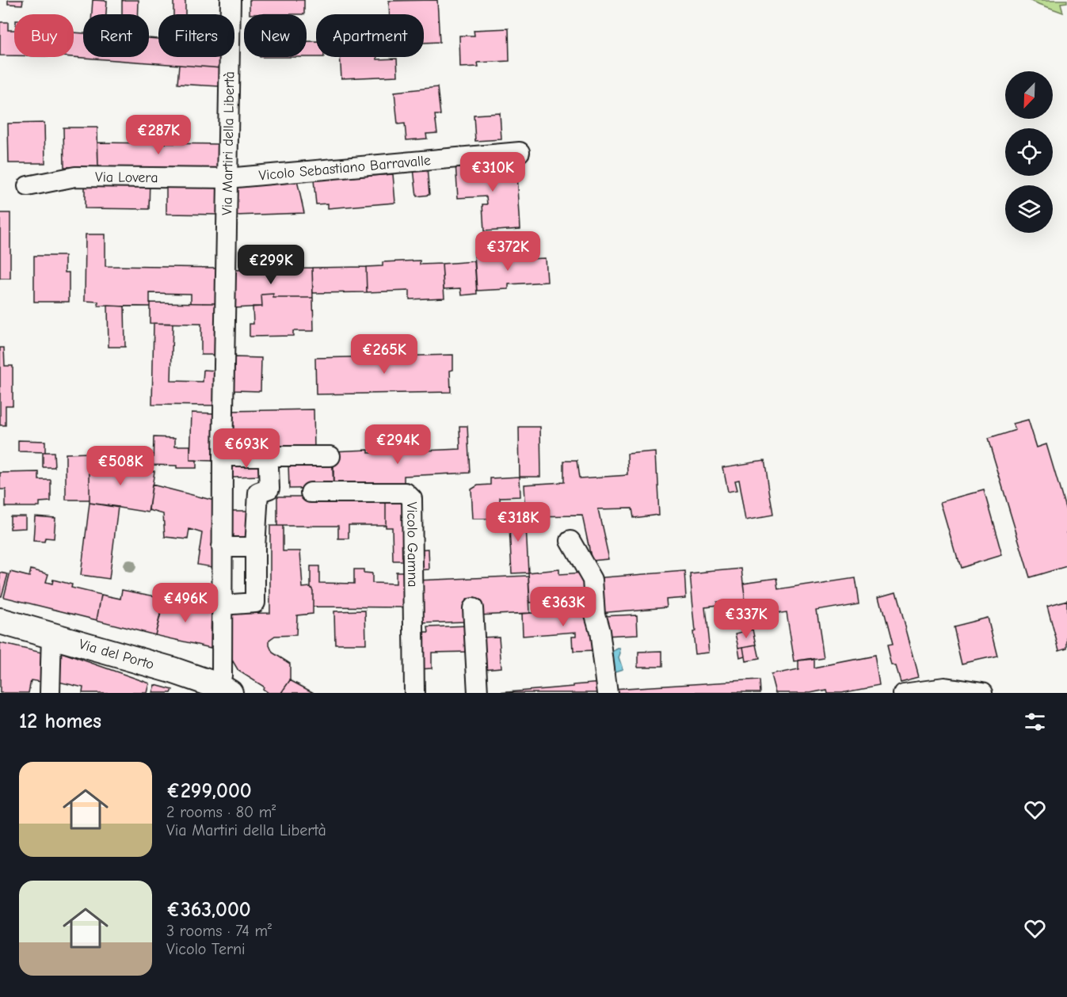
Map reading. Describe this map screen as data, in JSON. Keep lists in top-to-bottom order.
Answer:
{
  "streets": {
    "main road": ["Via del Porto"],
    "street": [
      "Via Martiri della Libertà",
      "Vicolo Sebastiano Barravalle",
      "Via Lovera",
      "Vicolo Gamna"
    ]
  },
  "crossings": [
    ["Via Martiri della Libertà", "Vicolo Sebastiano Barravalle"],
    ["Via Martiri della Libertà", "Via Lovera"],
    ["Via Martiri della Libertà", "Via del Porto"],
    ["Vicolo Sebastiano Barravalle", "Via Lovera"]
  ],
  "north": "bottom left",
  "page": {
    "chip": [
      "Buy",
      "Rent",
      "Filters",
      "New",
      "Apartment"
    ],
    "price": [
      "€287K",
      "€310K",
      "€372K",
      "€299K",
      "€265K",
      "€294K",
      "€693K",
      "€508K",
      "€318K",
      "€496K",
      "€363K",
      "€337K"
    ],
    "heading": "12 homes",
    "list": [
      {
        "name": "€299,000",
        "note": "2 rooms · 80 m² · Via Martiri della Libertà"
      },
      {
        "name": "€363,000",
        "note": "3 rooms · 74 m² · Vicolo Terni"
      }
    ]
  }
}
